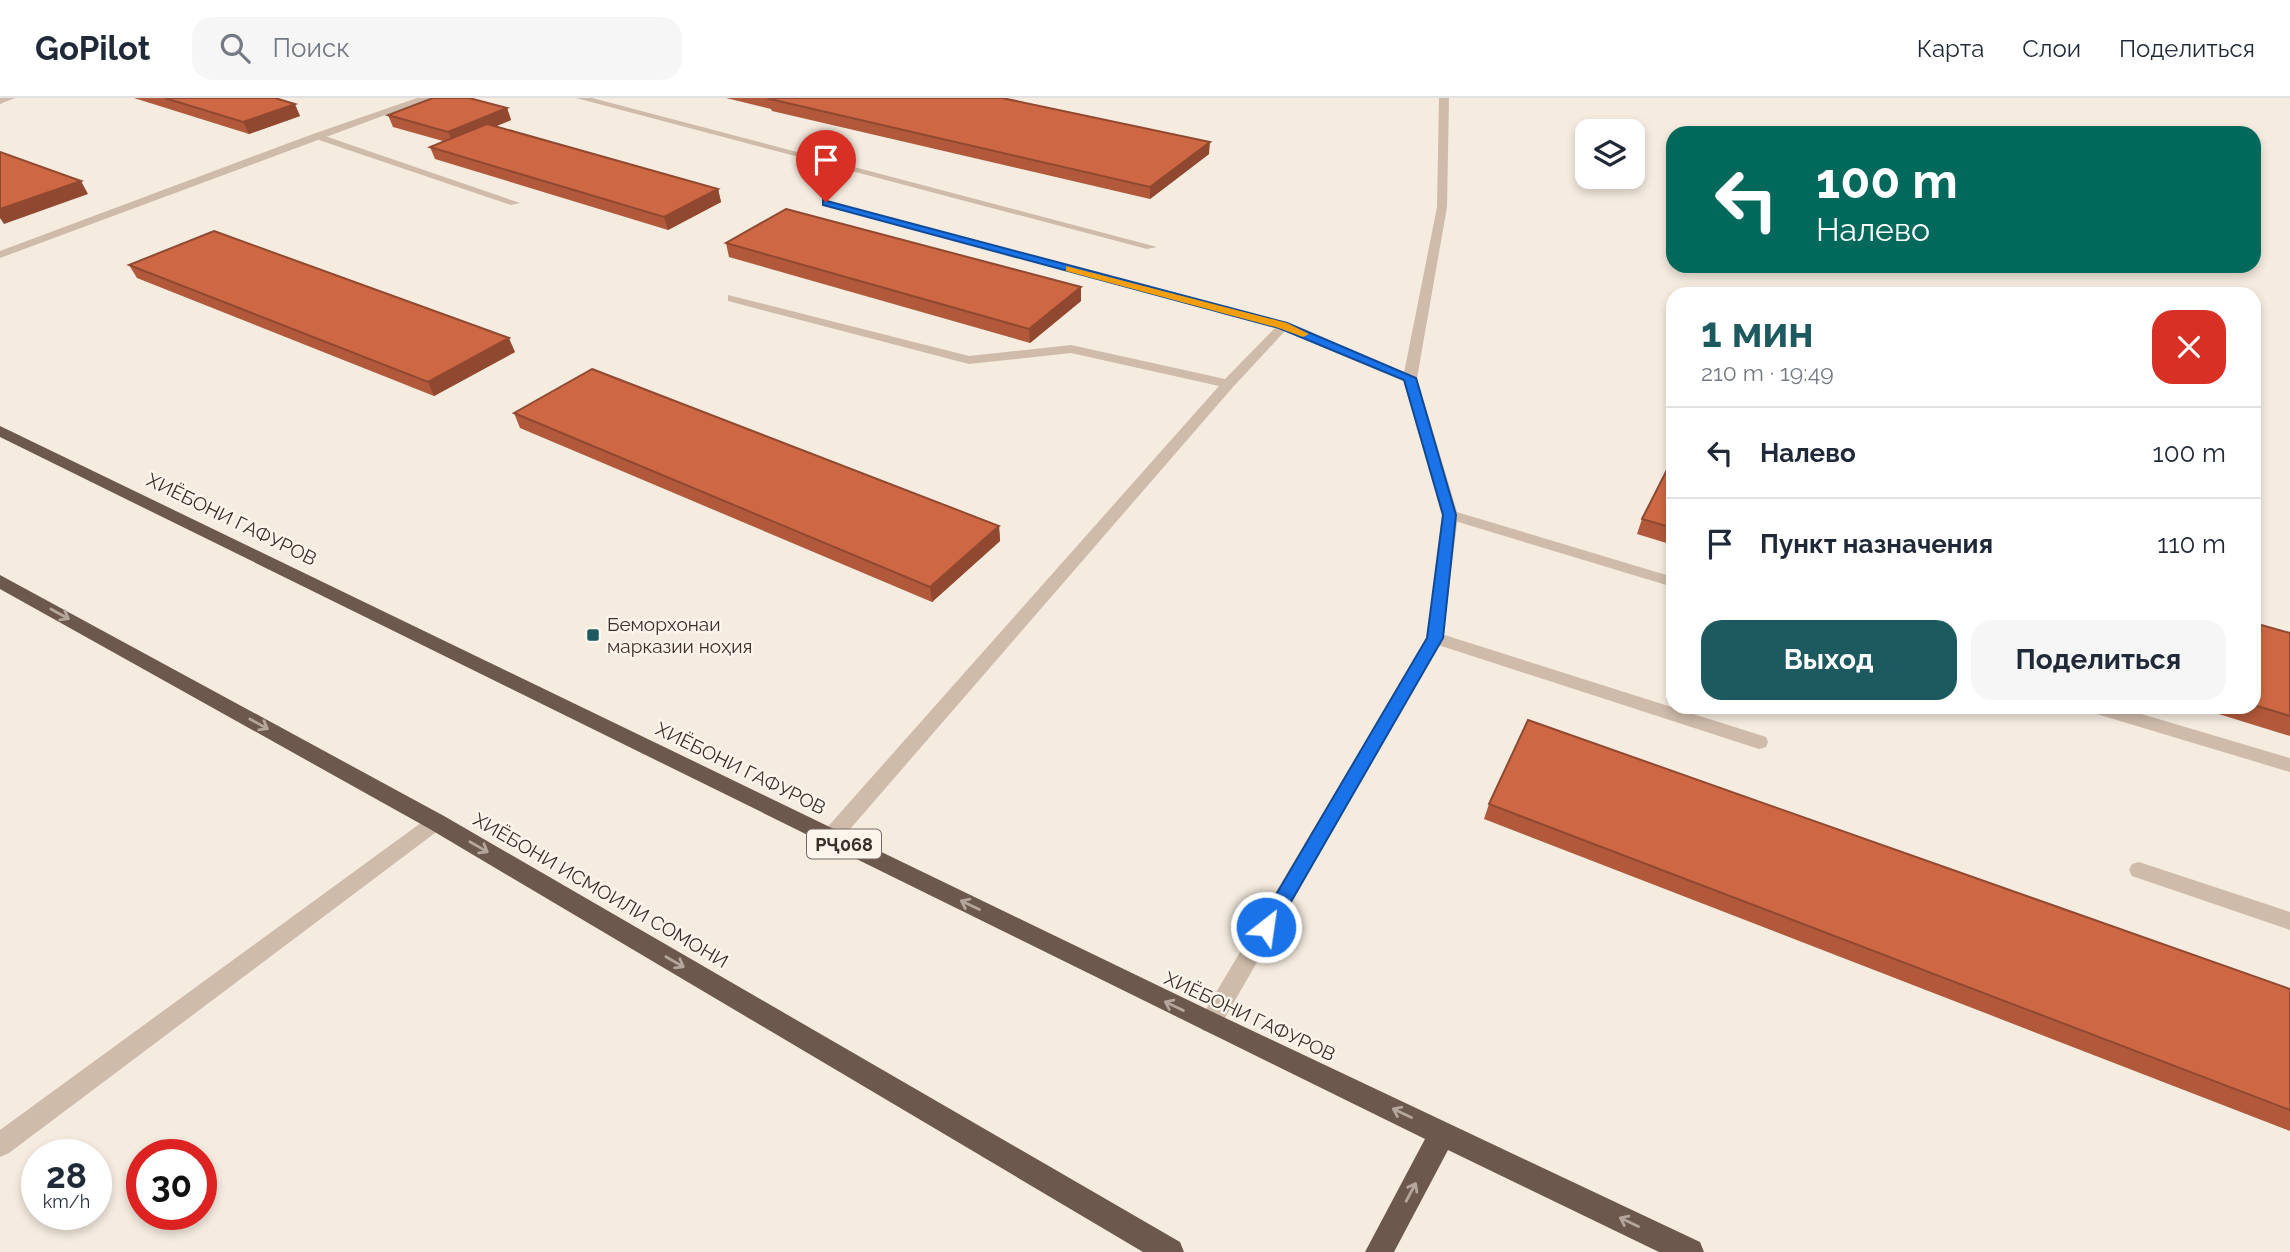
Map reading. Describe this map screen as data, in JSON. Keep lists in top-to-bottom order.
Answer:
{
  "streets": {
    "highway": ["ХИЁБОНИ ГАФУРОВ", "РҶ068", "ХИЁБОНИ ИСМОИЛИ СОМОНИ"]
  },
  "one_way": ["ХИЁБОНИ ГАФУРОВ", "ХИЁБОНИ ИСМОИЛИ СОМОНИ"],
  "places": {
    "transit": ["Беморхонаи марказии ноҳия"]
  },
  "page": {
    "header": "GoPilot",
    "search": "Поиск",
    "nav": ["Карта", "Слои", "Поделиться"],
    "turn": ["100 m", "Налево"],
    "heading": ["1 мин", "210 m · 19:49"],
    "list": [
      {
        "name": "Налево",
        "value": "100 m"
      },
      {
        "name": "Пункт назначения",
        "value": "110 m"
      }
    ],
    "buttons": ["Выход", "Поделиться"],
    "speed": "28 km/h",
    "limit": "30"
  }
}
